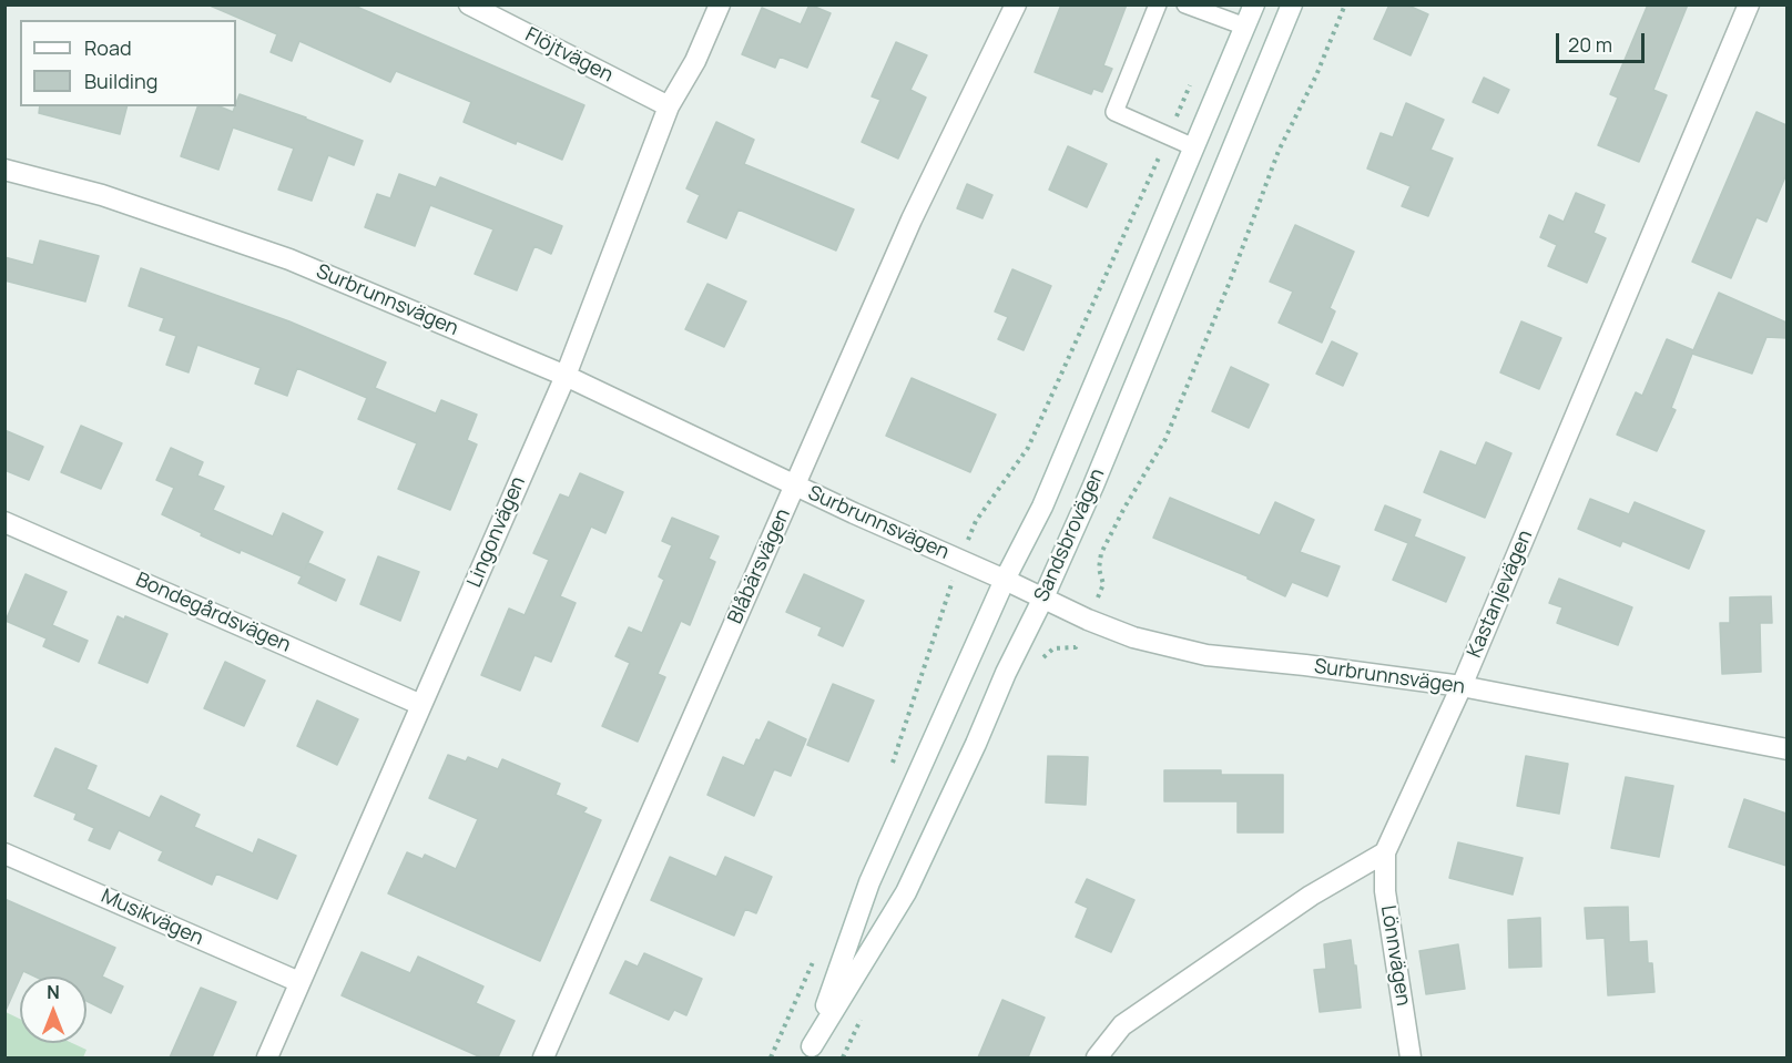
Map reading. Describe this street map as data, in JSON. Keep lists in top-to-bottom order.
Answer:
{
  "streets": {
    "street": [
      "Flöjtvägen",
      "Surbrunnsvägen",
      "Lingonvägen",
      "Sandsbrovägen",
      "Blåbärsvägen",
      "Kastanjevägen",
      "Bondegårdsvägen",
      "Musikvägen",
      "Lönnvägen"
    ]
  },
  "crossings": [
    ["Flöjtvägen", "Lingonvägen"],
    ["Surbrunnsvägen", "Lingonvägen"],
    ["Surbrunnsvägen", "Sandsbrovägen"],
    ["Surbrunnsvägen", "Blåbärsvägen"],
    ["Surbrunnsvägen", "Kastanjevägen"],
    ["Lingonvägen", "Bondegårdsvägen"],
    ["Lingonvägen", "Musikvägen"],
    ["Kastanjevägen", "Lönnvägen"]
  ],
  "legend": ["Road", "Building"],
  "scale_bar": "20 m",
  "north": "top"
}
